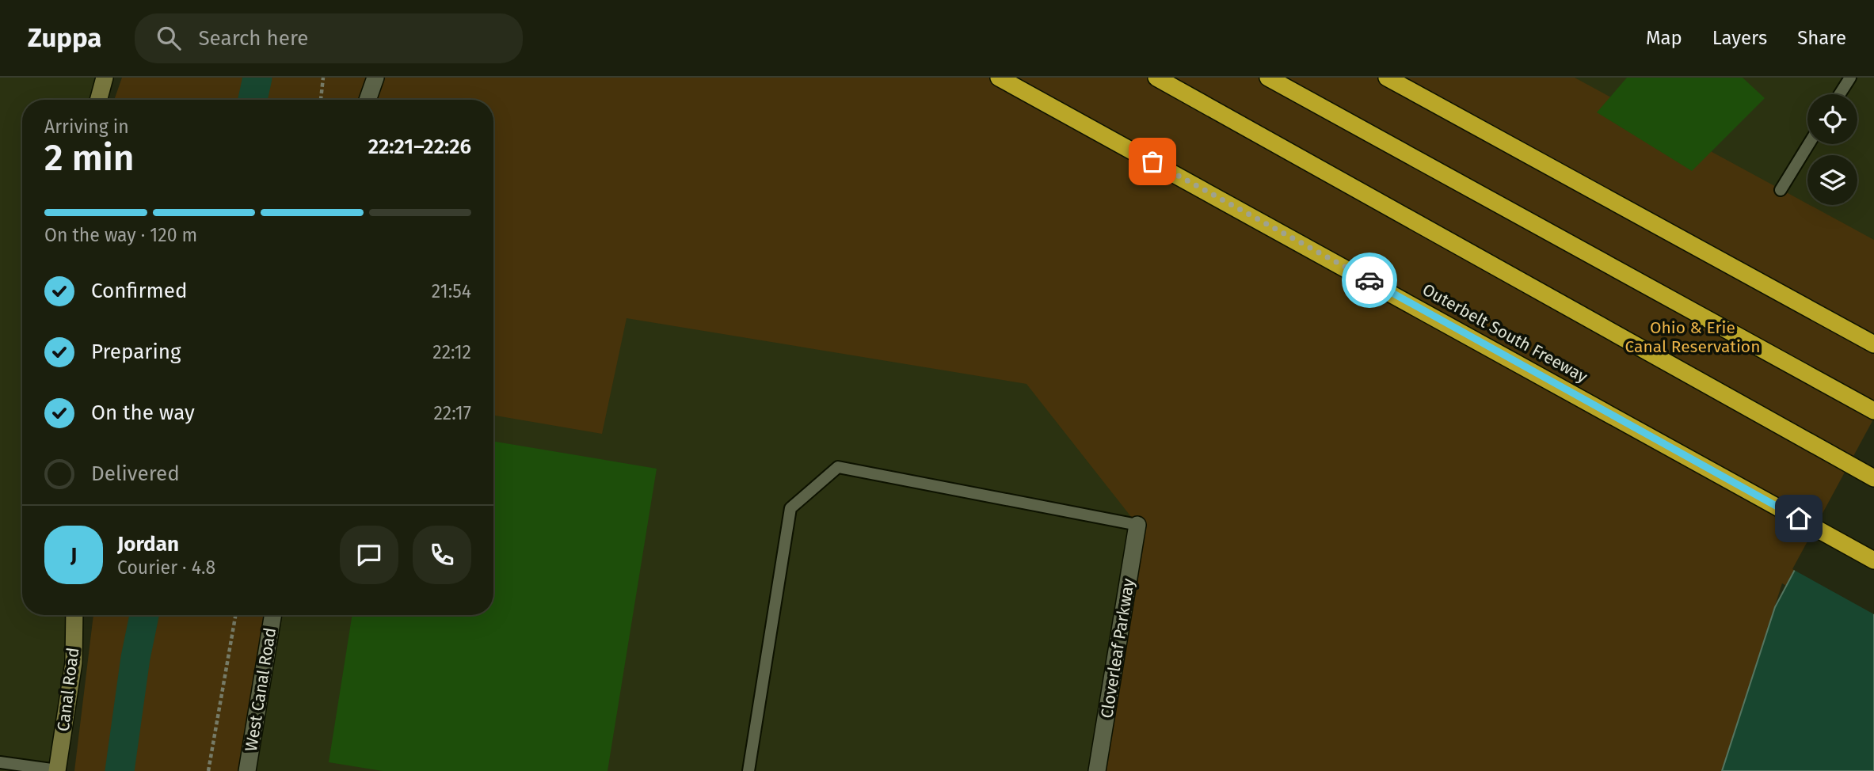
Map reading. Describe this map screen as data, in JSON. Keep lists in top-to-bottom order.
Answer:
{
  "streets": {
    "highway": ["Outerbelt South Freeway"],
    "street": ["Cloverleaf Parkway", "Canal Road", "West Canal Road"]
  },
  "parks": ["Ohio & Erie Canal Reservation"],
  "page": {
    "header": "Zuppa",
    "search": "Search here",
    "nav": ["Map", "Layers", "Share"],
    "heading": ["2 min", "Arriving in", "22:21–22:26"],
    "panel": ["Jordan", "Courier · 4.8"],
    "bar": "On the way · 120 m",
    "list": [
      ["Confirmed", "21:54"],
      ["Preparing", "22:12"],
      ["On the way", "22:17"],
      "Delivered"
    ],
    "round": "J"
  }
}
